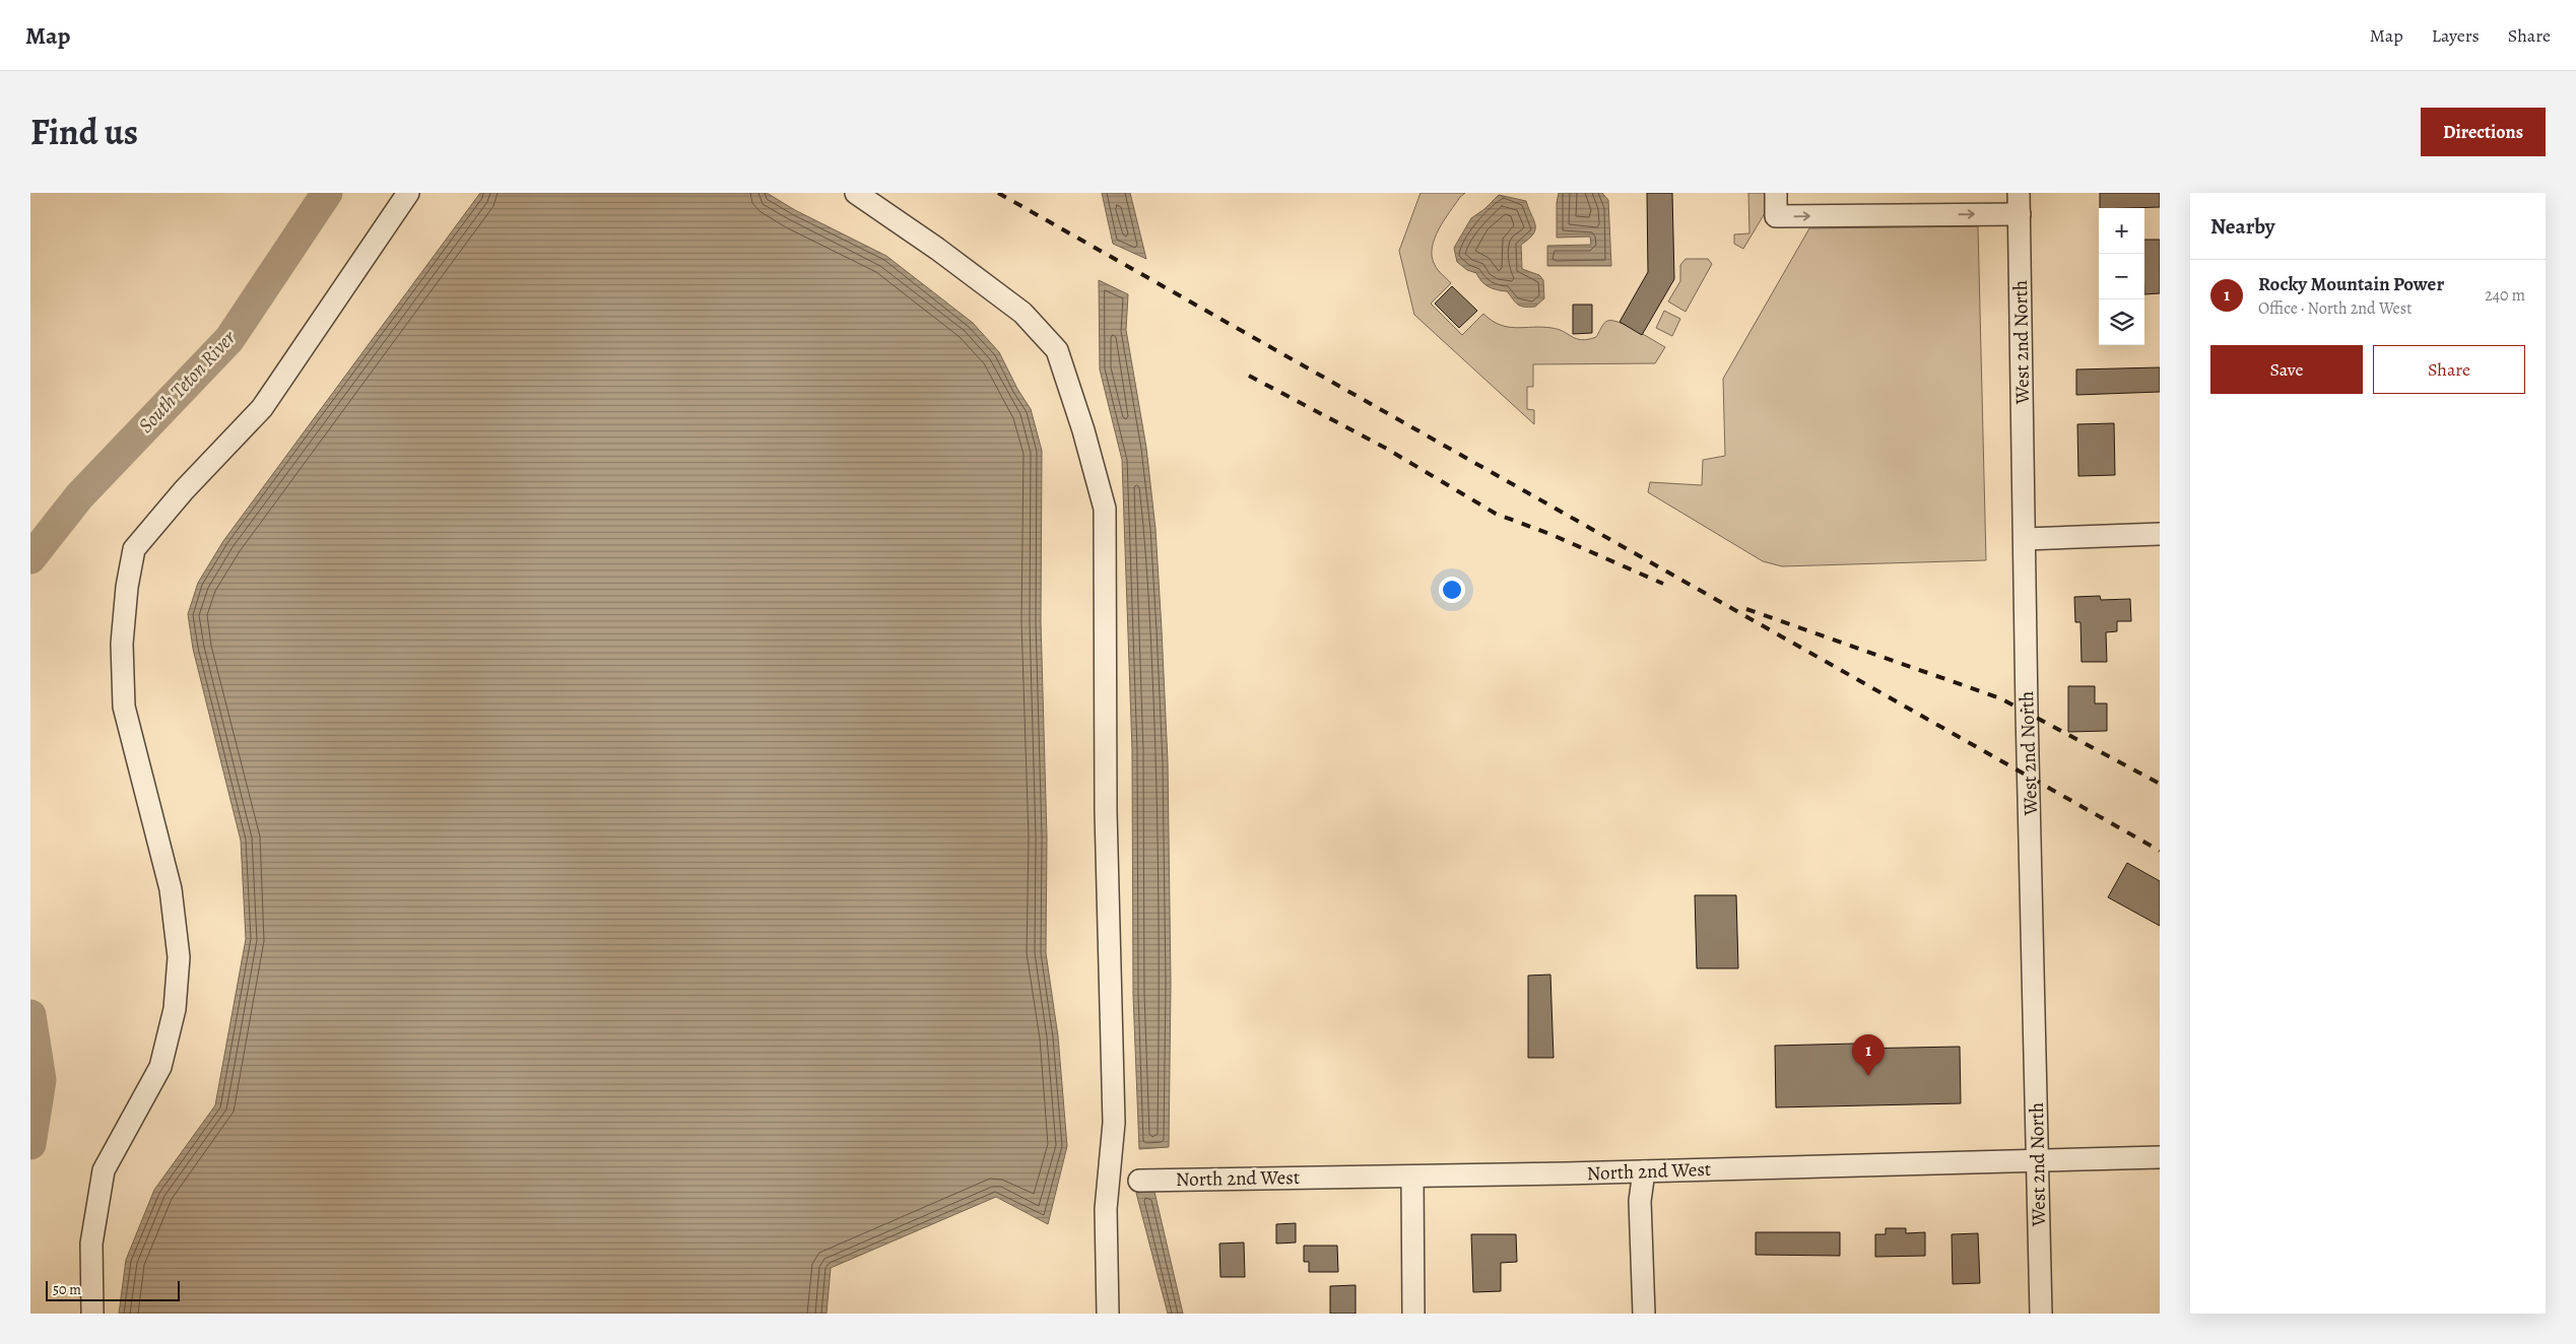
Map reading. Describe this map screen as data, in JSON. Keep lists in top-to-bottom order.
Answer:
{
  "streets": {
    "street": ["West 2nd North", "North 2nd West"]
  },
  "crossings": [
    ["West 2nd North", "North 2nd West"]
  ],
  "water": ["South Teton River"],
  "scale_bar": "50 m",
  "page": {
    "header": "Map",
    "nav": ["Map", "Layers", "Share"],
    "title": "Find us",
    "buttons": [
      "Directions",
      ["Save", "Share"]
    ],
    "heading": "Nearby",
    "map_buttons": ["+", "−"],
    "list": [
      {
        "mark": "1",
        "name": "Rocky Mountain Power",
        "note": "Office · North 2nd West",
        "value": "240 m"
      }
    ],
    "pins": "1",
    "scale": "50 m"
  }
}
